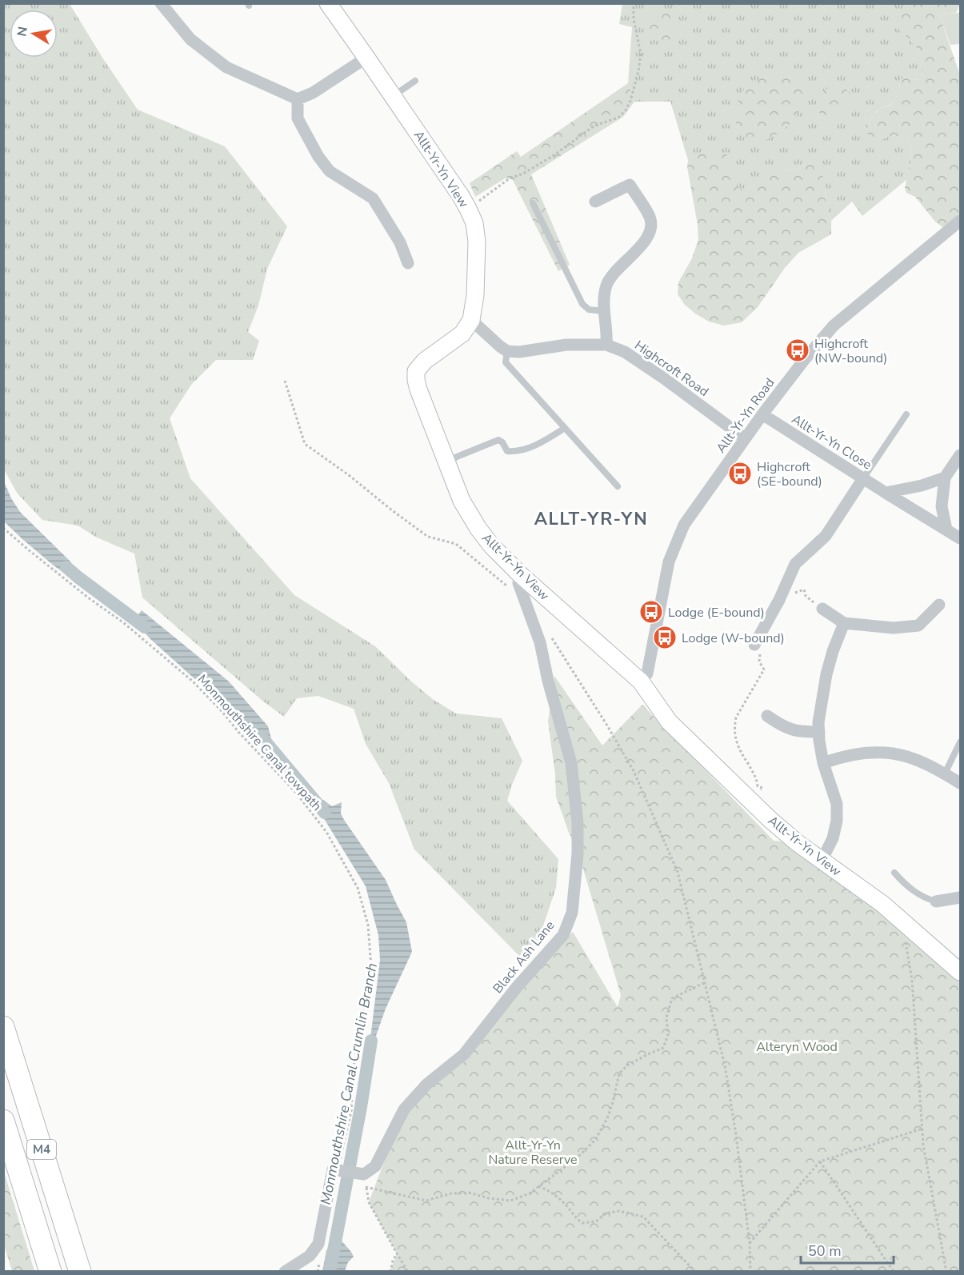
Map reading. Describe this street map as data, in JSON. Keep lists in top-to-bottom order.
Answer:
{
  "streets": {
    "highway": ["M4"],
    "street": [
      "Allt-Yr-Yn View",
      "Highcroft Road",
      "Allt-Yr-Yn Road",
      "Allt-Yr-Yn Close",
      "Black Ash Lane"
    ],
    "path": ["Monmouthshire Canal towpath"]
  },
  "crossings": [
    ["Allt-Yr-Yn View", "Allt-Yr-Yn Road"],
    ["Allt-Yr-Yn View", "Black Ash Lane"],
    ["Highcroft Road", "Allt-Yr-Yn Road"],
    ["Allt-Yr-Yn Road", "Allt-Yr-Yn Close"]
  ],
  "districts": ["ALLT-YR-YN"],
  "water": ["Monmouthshire Canal Crumlin Branch"],
  "parks": ["Alteryn Wood", "Allt-Yr-Yn Nature Reserve"],
  "places": {
    "bus stop": [
      "Highcroft (NW-bound)",
      "Highcroft (SE-bound)",
      "Lodge (E-bound)",
      "Lodge (W-bound)"
    ]
  },
  "scale_bar": "50 m",
  "north": "left"
}
